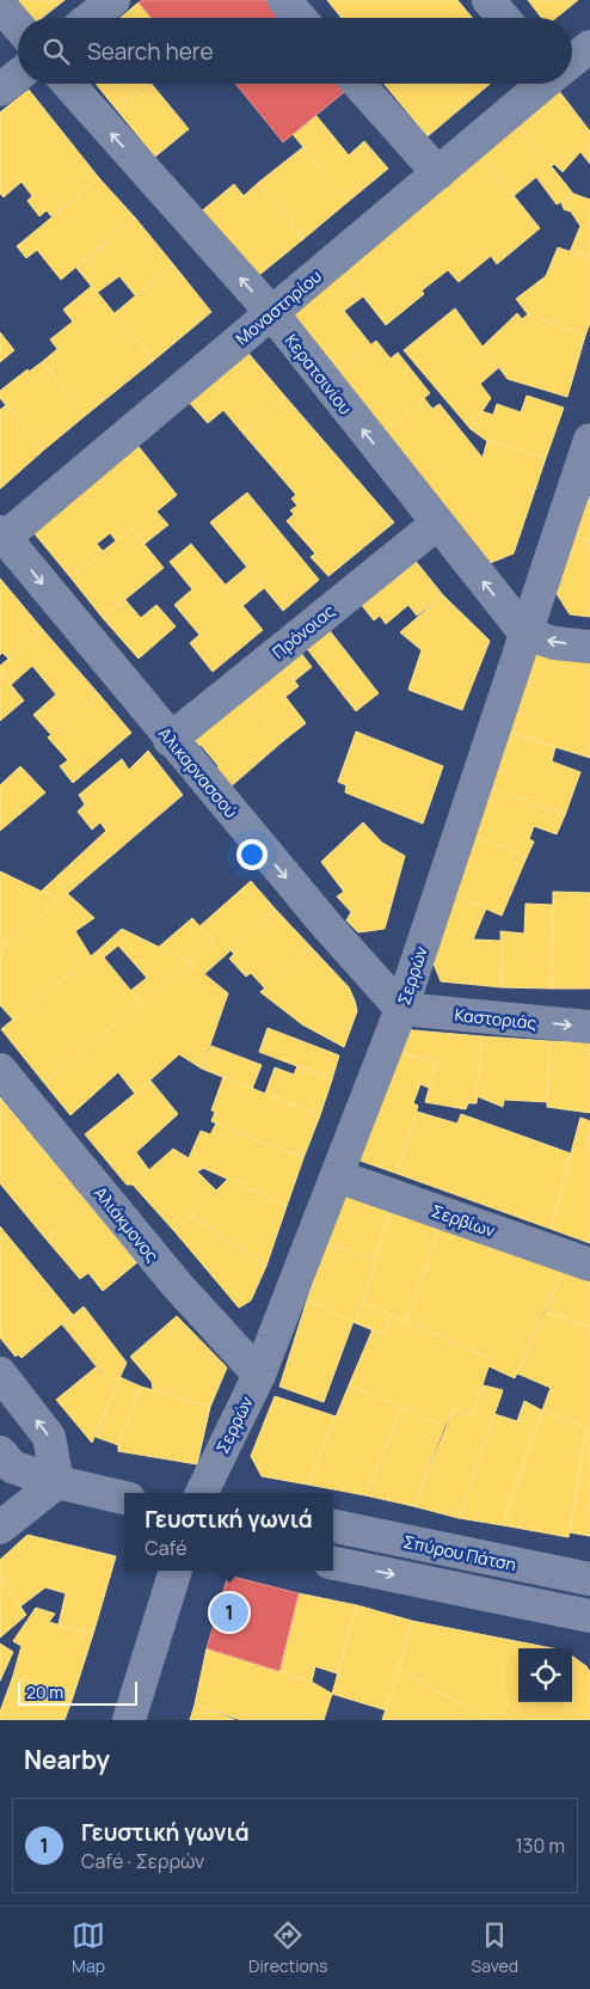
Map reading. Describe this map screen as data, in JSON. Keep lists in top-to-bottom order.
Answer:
{
  "streets": {
    "street": [
      "Μοναστηρίου",
      "Κερατσινίου",
      "Πρόνοιας",
      "Αλικαρνασσού",
      "Σερρών",
      "Καστοριάς",
      "Σερβίων",
      "Αλιάκμονος",
      "Σπύρου Πάτση"
    ]
  },
  "crossings": [
    ["Μοναστηρίου", "Κερατσινίου"],
    ["Μοναστηρίου", "Αλικαρνασσού"],
    ["Κερατσινίου", "Πρόνοιας"],
    ["Κερατσινίου", "Σερρών"],
    ["Πρόνοιας", "Αλικαρνασσού"],
    ["Αλικαρνασσού", "Σερρών"],
    ["Αλικαρνασσού", "Καστοριάς"],
    ["Σερρών", "Καστοριάς"],
    ["Σερρών", "Σερβίων"],
    ["Σερρών", "Αλιάκμονος"]
  ],
  "one_way": ["Κερατσινίου", "Αλικαρνασσού", "Καστοριάς"],
  "scale_bar": "20 m",
  "page": {
    "search": "Search here",
    "popup": ["Γευστική γωνιά", "Café"],
    "pins": "1",
    "scale": "20 m",
    "heading": "Nearby",
    "list": [
      {
        "mark": "1",
        "name": "Γευστική γωνιά",
        "note": "Café · Σερρών",
        "value": "130 m"
      }
    ],
    "nav": ["Map", "Directions", "Saved"]
  }
}
